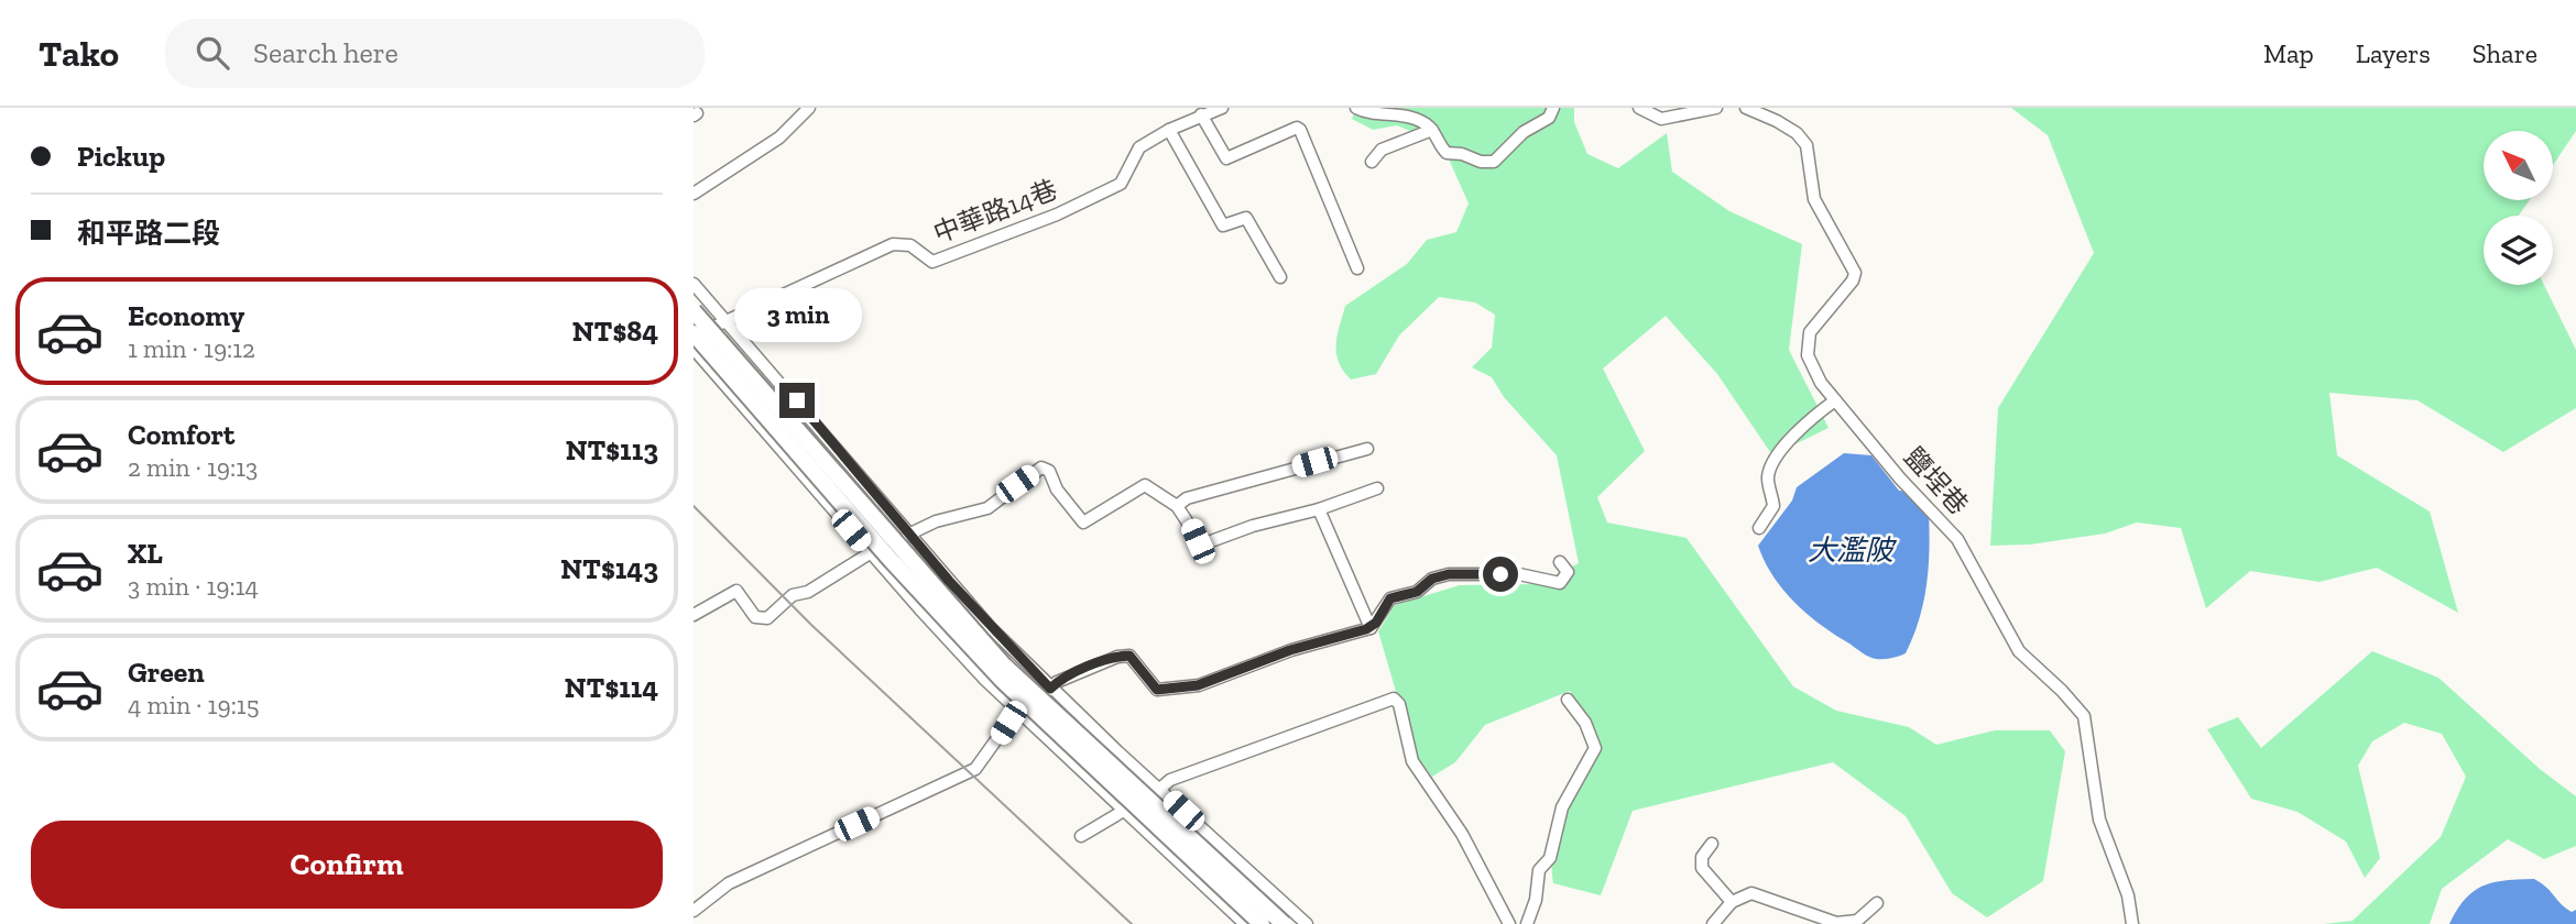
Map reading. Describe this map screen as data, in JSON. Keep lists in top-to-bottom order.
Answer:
{
  "streets": {
    "street": ["中華路14巷", "鹽埕巷"]
  },
  "water": ["大濫陂"],
  "north": "top left",
  "page": {
    "header": "Tako",
    "search": "Search here",
    "nav": ["Map", "Layers", "Share"],
    "banner": ["Pickup", "和平路二段"],
    "list": [
      {
        "name": "Economy",
        "note": "1 min · 19:12",
        "value": "NT$84"
      },
      {
        "name": "Comfort",
        "note": "2 min · 19:13",
        "value": "NT$113"
      },
      {
        "name": "XL",
        "note": "3 min · 19:14",
        "value": "NT$143"
      },
      {
        "name": "Green",
        "note": "4 min · 19:15",
        "value": "NT$114"
      }
    ],
    "bubble": "3 min",
    "buttons": "Confirm"
  }
}
